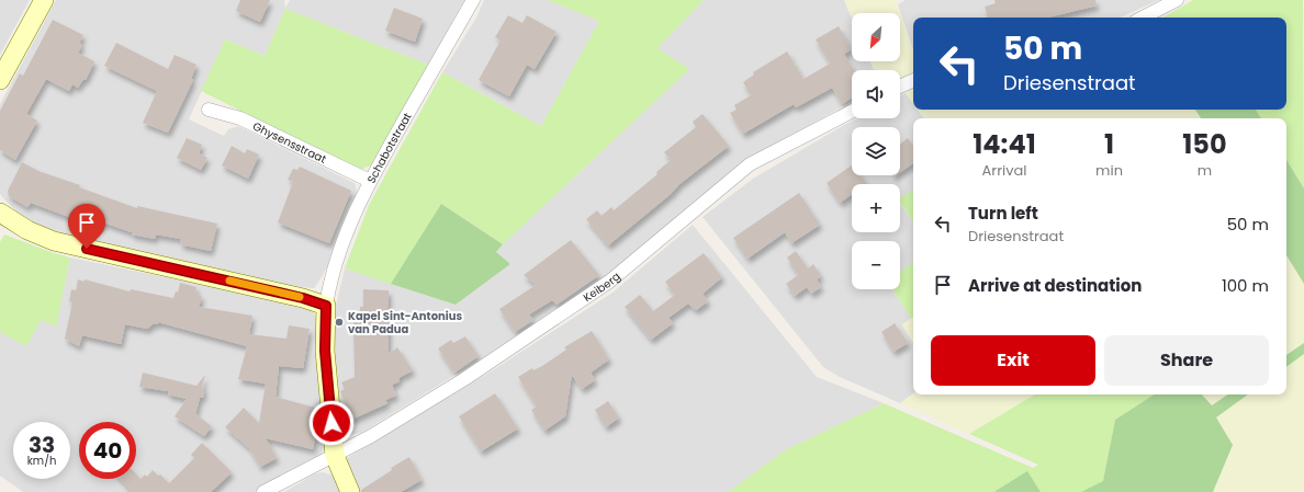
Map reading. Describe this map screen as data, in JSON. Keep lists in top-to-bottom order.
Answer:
{
  "streets": {
    "street": ["Ghysensstraat", "Schabotstraat", "Keiberg"]
  },
  "crossings": [
    ["Ghysensstraat", "Schabotstraat"]
  ],
  "places": ["Kapel Sint-Antonius van Padua"],
  "north": "bottom left",
  "page": {
    "map_buttons": ["+", "−"],
    "turn": ["50 m", "Driesenstraat"],
    "eta": [
      "14:41",
      "Arrival",
      "1",
      "min",
      "150",
      "m"
    ],
    "list": [
      {
        "name": "Turn left",
        "note": "Driesenstraat",
        "value": "50 m"
      },
      {
        "name": "Arrive at destination",
        "value": "100 m"
      }
    ],
    "buttons": ["Exit", "Share"],
    "speed": "33 km/h",
    "limit": "40"
  }
}
